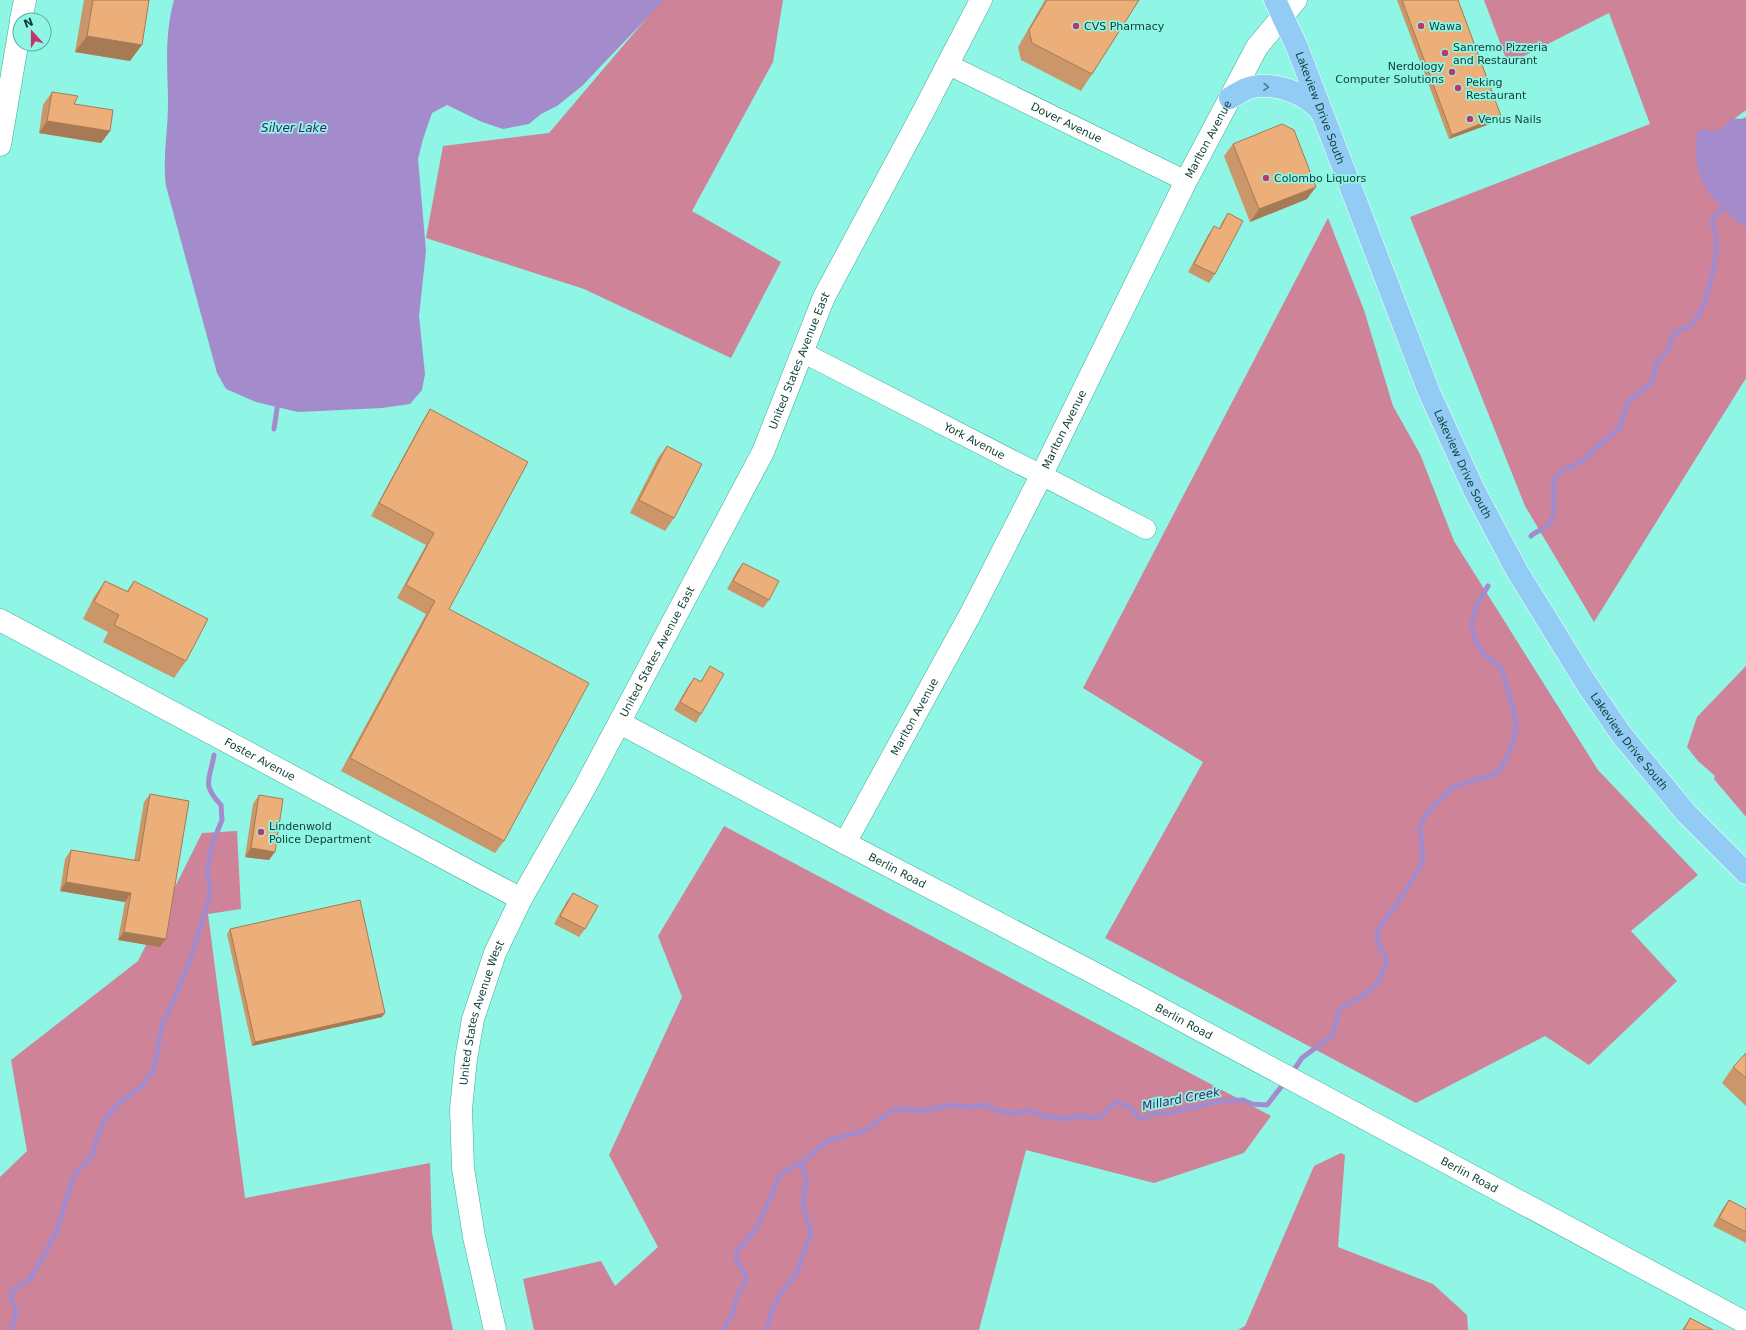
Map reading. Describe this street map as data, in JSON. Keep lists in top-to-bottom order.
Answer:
{
  "streets": {
    "main road": ["Lakeview Drive South"],
    "street": [
      "Dover Avenue",
      "Marlton Avenue",
      "United States Avenue East",
      "York Avenue",
      "Foster Avenue",
      "Berlin Road",
      "United States Avenue West"
    ]
  },
  "crossings": [
    ["Lakeview Drive South", "Marlton Avenue"],
    ["Dover Avenue", "Marlton Avenue"],
    ["Dover Avenue", "United States Avenue East"],
    ["Marlton Avenue", "York Avenue"],
    ["Marlton Avenue", "Berlin Road"],
    ["United States Avenue East", "York Avenue"],
    ["United States Avenue East", "Berlin Road"],
    ["United States Avenue East", "United States Avenue West"],
    ["Foster Avenue", "United States Avenue West"],
    ["Berlin Road", "United States Avenue West"]
  ],
  "water": ["Silver Lake", "Millard Creek"],
  "places": [
    "CVS Pharmacy",
    "Wawa",
    "Sanremo Pizzeria and Restaurant",
    "Nerdology Computer Solutions",
    "Peking Restaurant",
    "Venus Nails",
    "Colombo Liquors",
    "Lindenwold Police Department"
  ],
  "north": "top"
}
